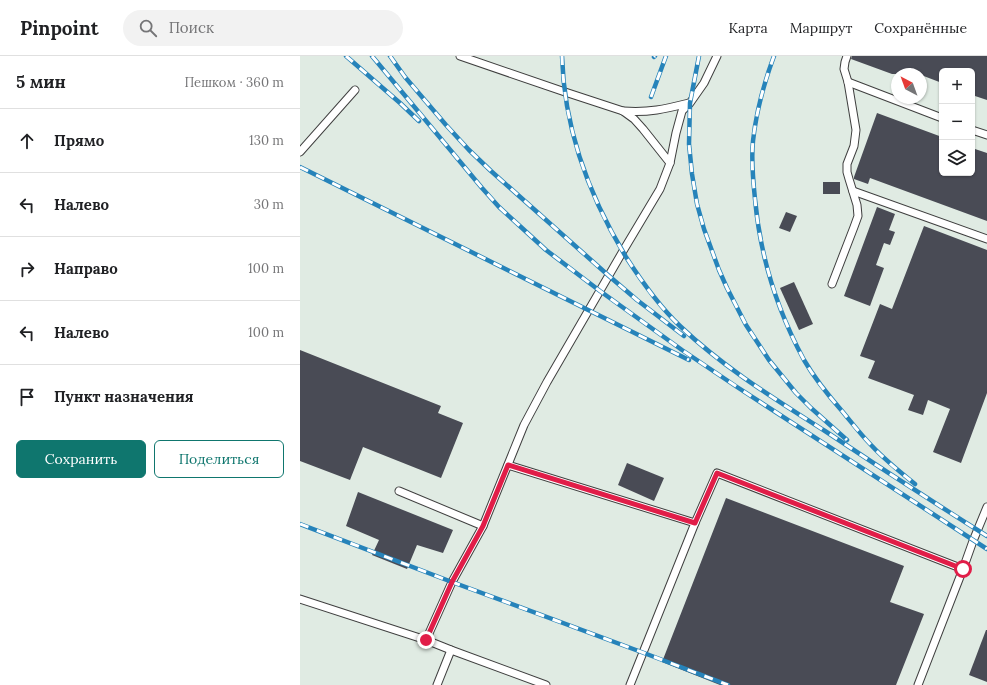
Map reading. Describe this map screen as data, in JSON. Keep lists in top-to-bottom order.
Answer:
{
  "north": "top left",
  "page": {
    "header": "Pinpoint",
    "search": "Поиск",
    "nav": ["Карта", "Маршрут", "Сохранённые"],
    "heading": ["5 мин", "Пешком · 360 m"],
    "map_buttons": ["+", "−"],
    "list": [
      ["Прямо", "130 m"],
      ["Налево", "30 m"],
      ["Направо", "100 m"],
      ["Налево", "100 m"],
      "Пункт назначения"
    ],
    "buttons": ["Сохранить", "Поделиться"]
  }
}
